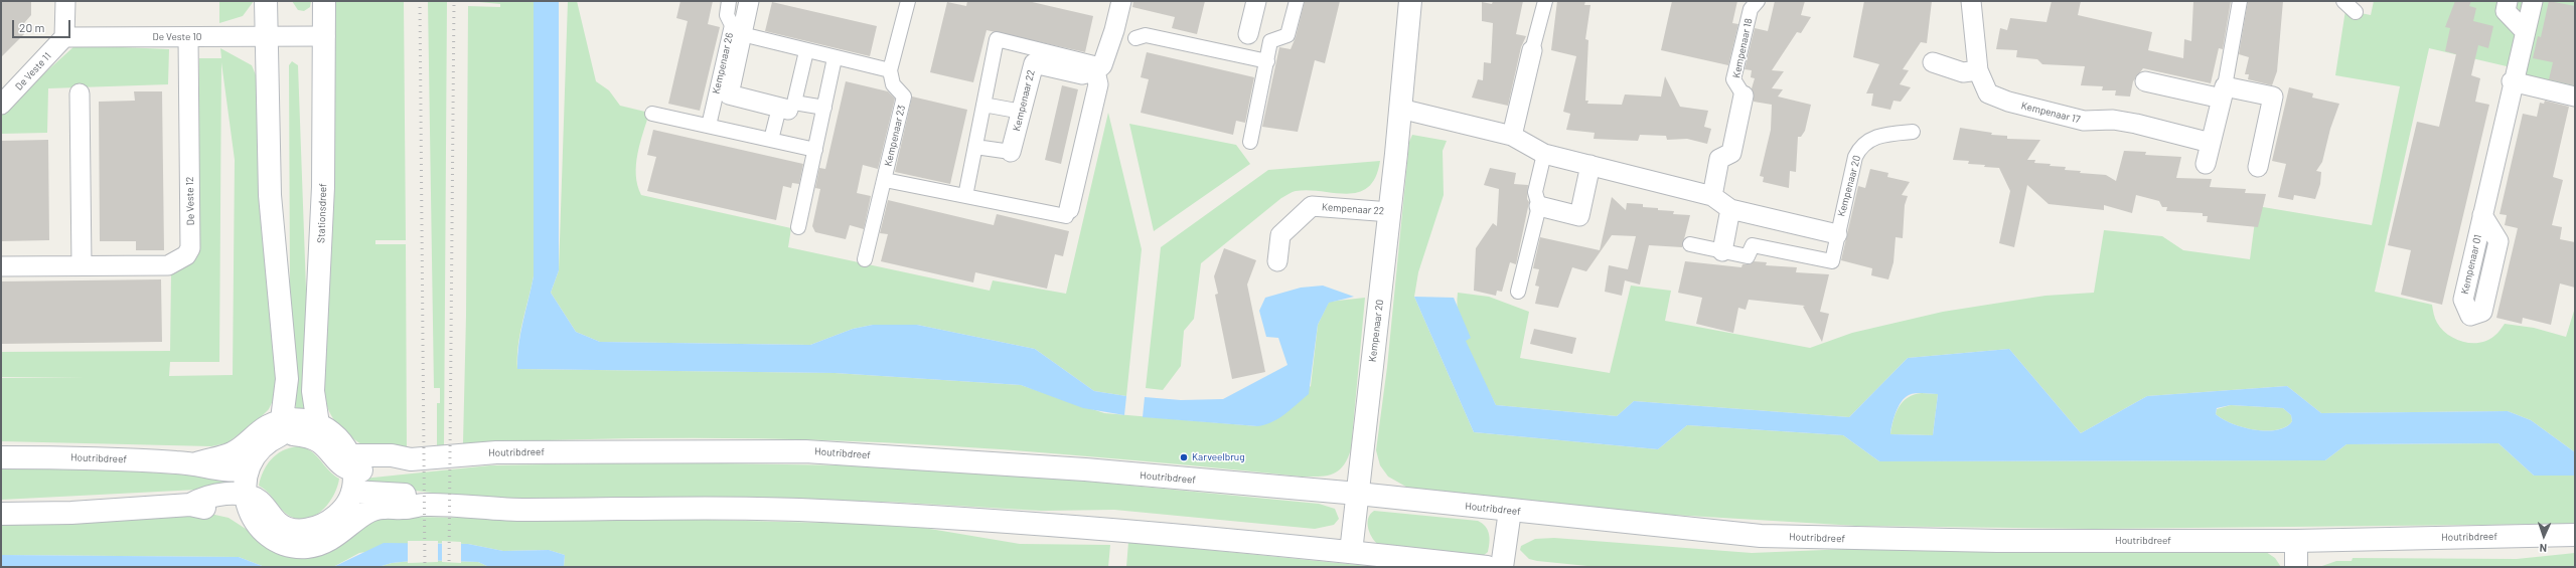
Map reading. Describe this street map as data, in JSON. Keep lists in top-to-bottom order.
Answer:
{
  "streets": {
    "main road": ["Kempenaar 20", "Stationsdreef", "Houtribdreef"],
    "street": [
      "De Veste 10",
      "Kempenaar 18",
      "Kempenaar 26",
      "De Veste 11",
      "Kempenaar 22",
      "Kempenaar 17",
      "Kempenaar 23",
      "De Veste 12"
    ]
  },
  "crossings": [
    ["De Veste 10", "De Veste 11"],
    ["De Veste 10", "De Veste 12"],
    ["De Veste 10", "Stationsdreef"],
    ["Kempenaar 26", "Kempenaar 23"],
    ["Kempenaar 22", "Kempenaar 20"],
    ["Kempenaar 20", "Houtribdreef"]
  ],
  "places": ["Karveelbrug"],
  "scale_bar": "20 m",
  "north": "bottom"
}
